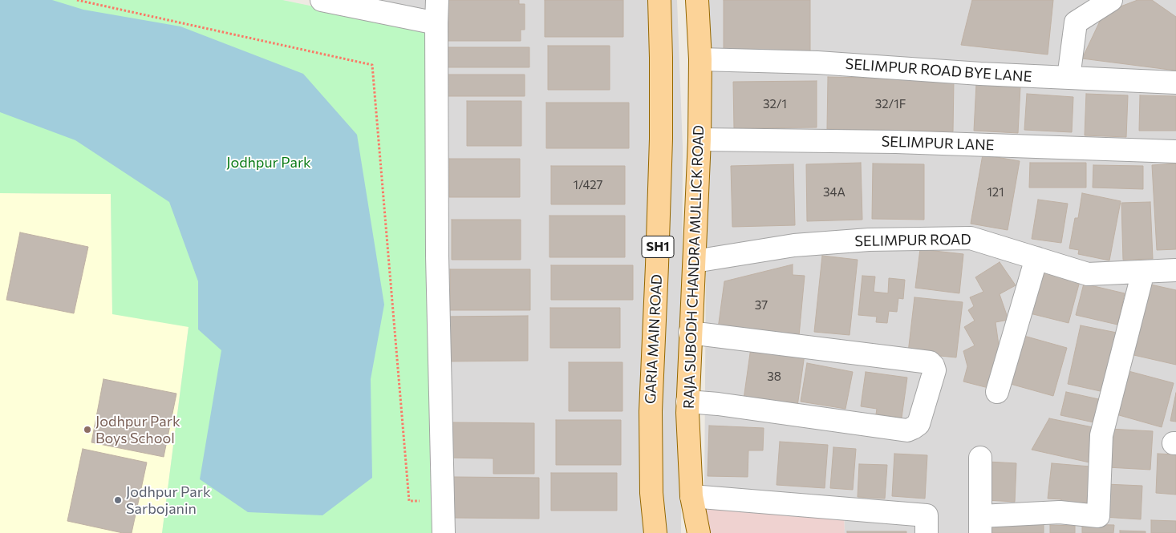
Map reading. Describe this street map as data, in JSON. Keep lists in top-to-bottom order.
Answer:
{
  "streets": {
    "main road": ["SH1", "RAJA SUBODH CHANDRA MULLICK ROAD", "GARIA MAIN ROAD"],
    "street": ["SELIMPUR ROAD BYE LANE", "SELIMPUR LANE", "SELIMPUR ROAD"]
  },
  "crossings": [
    ["SELIMPUR ROAD BYE LANE", "RAJA SUBODH CHANDRA MULLICK ROAD"],
    ["SELIMPUR LANE", "RAJA SUBODH CHANDRA MULLICK ROAD"],
    ["SELIMPUR ROAD", "RAJA SUBODH CHANDRA MULLICK ROAD"]
  ],
  "parks": ["Jodhpur Park"],
  "places": ["Jodhpur Park Boys School", "Jodhpur Park Sarbojanin"],
  "house_numbers": [
    "32/1",
    "32/1F",
    "1/427",
    "34A",
    "121",
    "37",
    "38"
  ]
}
